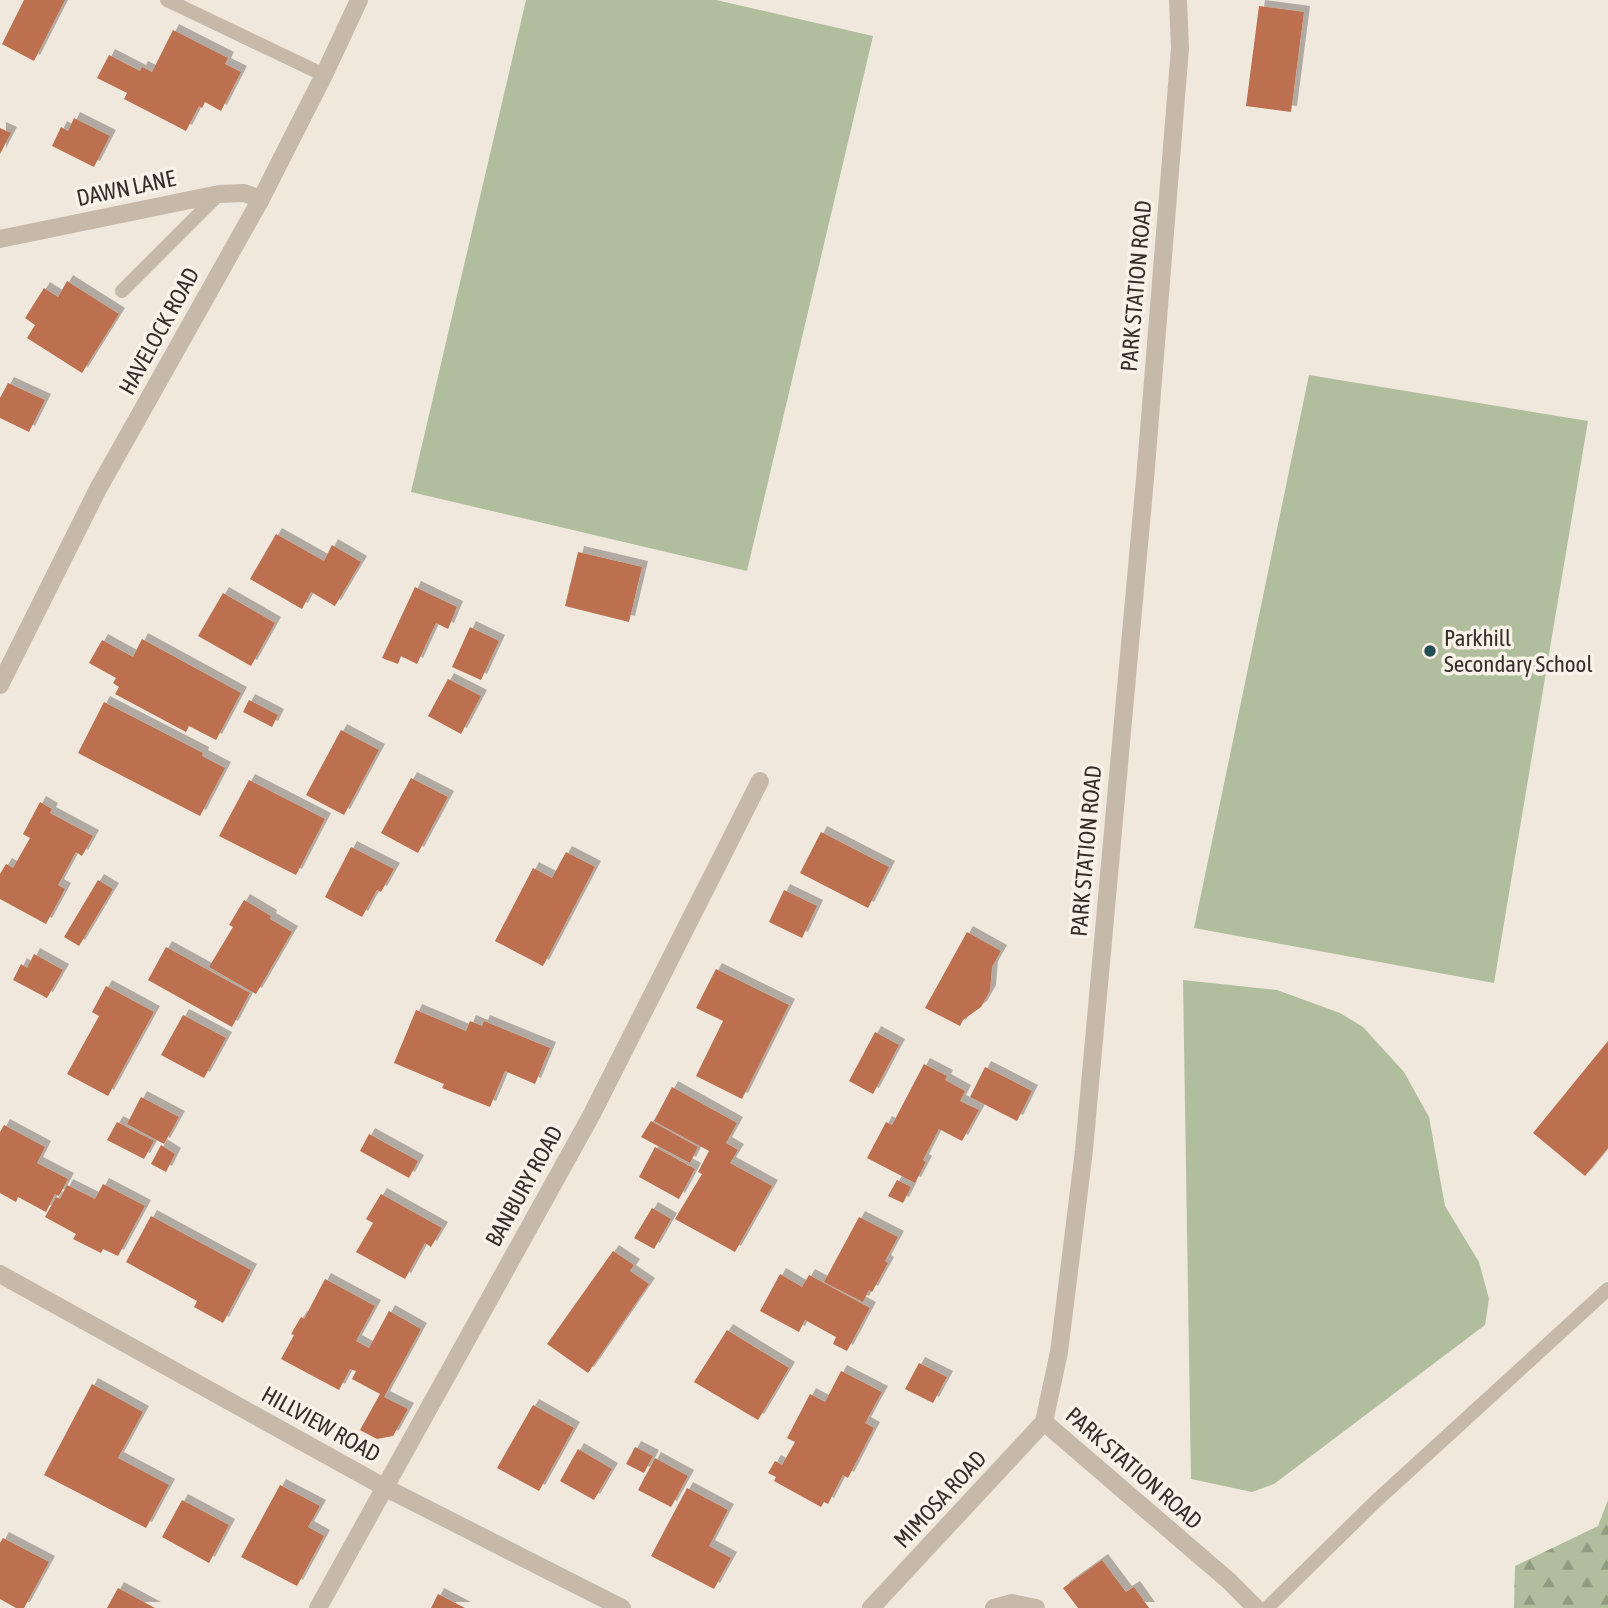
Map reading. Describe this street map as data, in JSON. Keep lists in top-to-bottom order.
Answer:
{
  "streets": {
    "street": [
      "DAWN LANE",
      "PARK STATION ROAD",
      "HAVELOCK ROAD",
      "BANBURY ROAD",
      "HILLVIEW ROAD",
      "MIMOSA ROAD"
    ]
  },
  "crossings": [
    ["DAWN LANE", "HAVELOCK ROAD"],
    ["PARK STATION ROAD", "MIMOSA ROAD"],
    ["BANBURY ROAD", "HILLVIEW ROAD"]
  ],
  "places": ["Parkhill Secondary School"]
}
